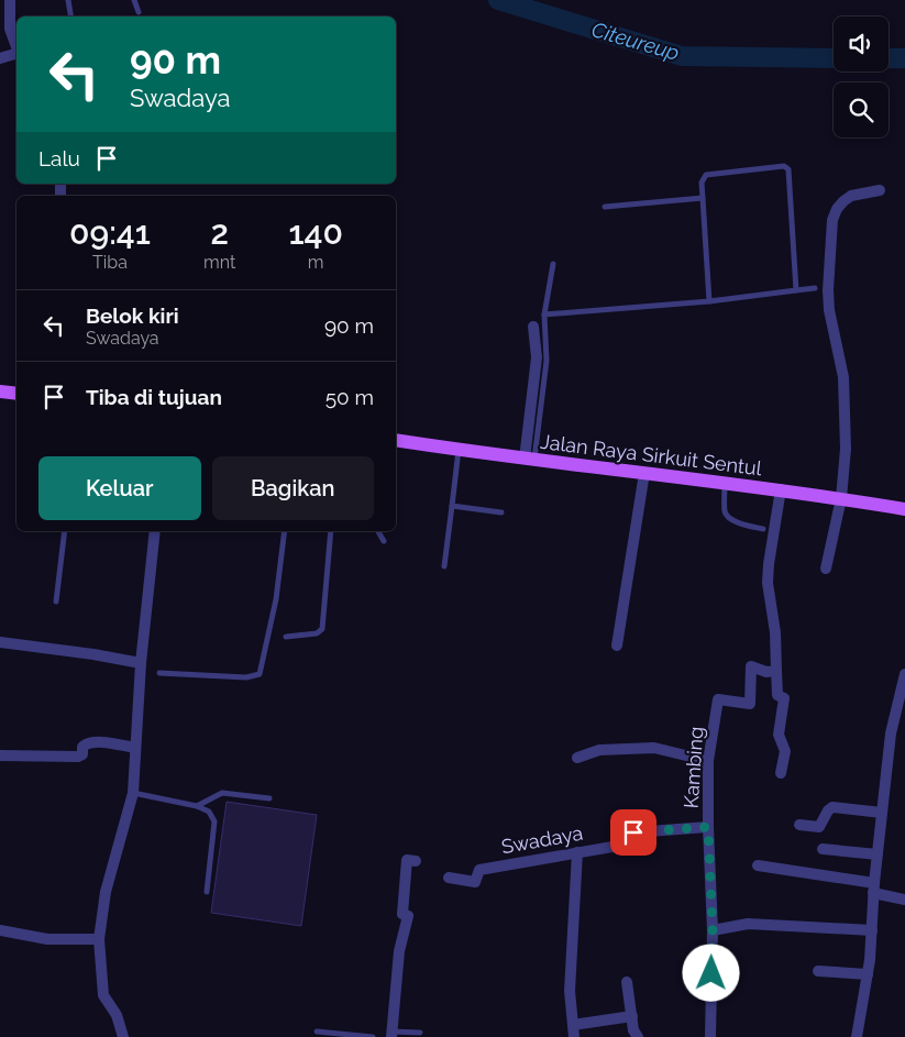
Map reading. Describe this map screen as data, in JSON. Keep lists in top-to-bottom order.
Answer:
{
  "streets": {
    "main road": ["Jalan Raya Sirkuit Sentul"],
    "street": ["Kambing", "Swadaya"]
  },
  "crossings": [
    ["Kambing", "Swadaya"]
  ],
  "water": ["Citeureup"],
  "page": {
    "turn": ["90 m", "Swadaya"],
    "then": "Lalu",
    "eta": [
      "09:41",
      "Tiba",
      "2",
      "mnt",
      "140",
      "m"
    ],
    "list": [
      {
        "name": "Belok kiri",
        "note": "Swadaya",
        "value": "90 m"
      },
      {
        "name": "Tiba di tujuan",
        "value": "50 m"
      }
    ],
    "buttons": ["Keluar", "Bagikan"]
  }
}
